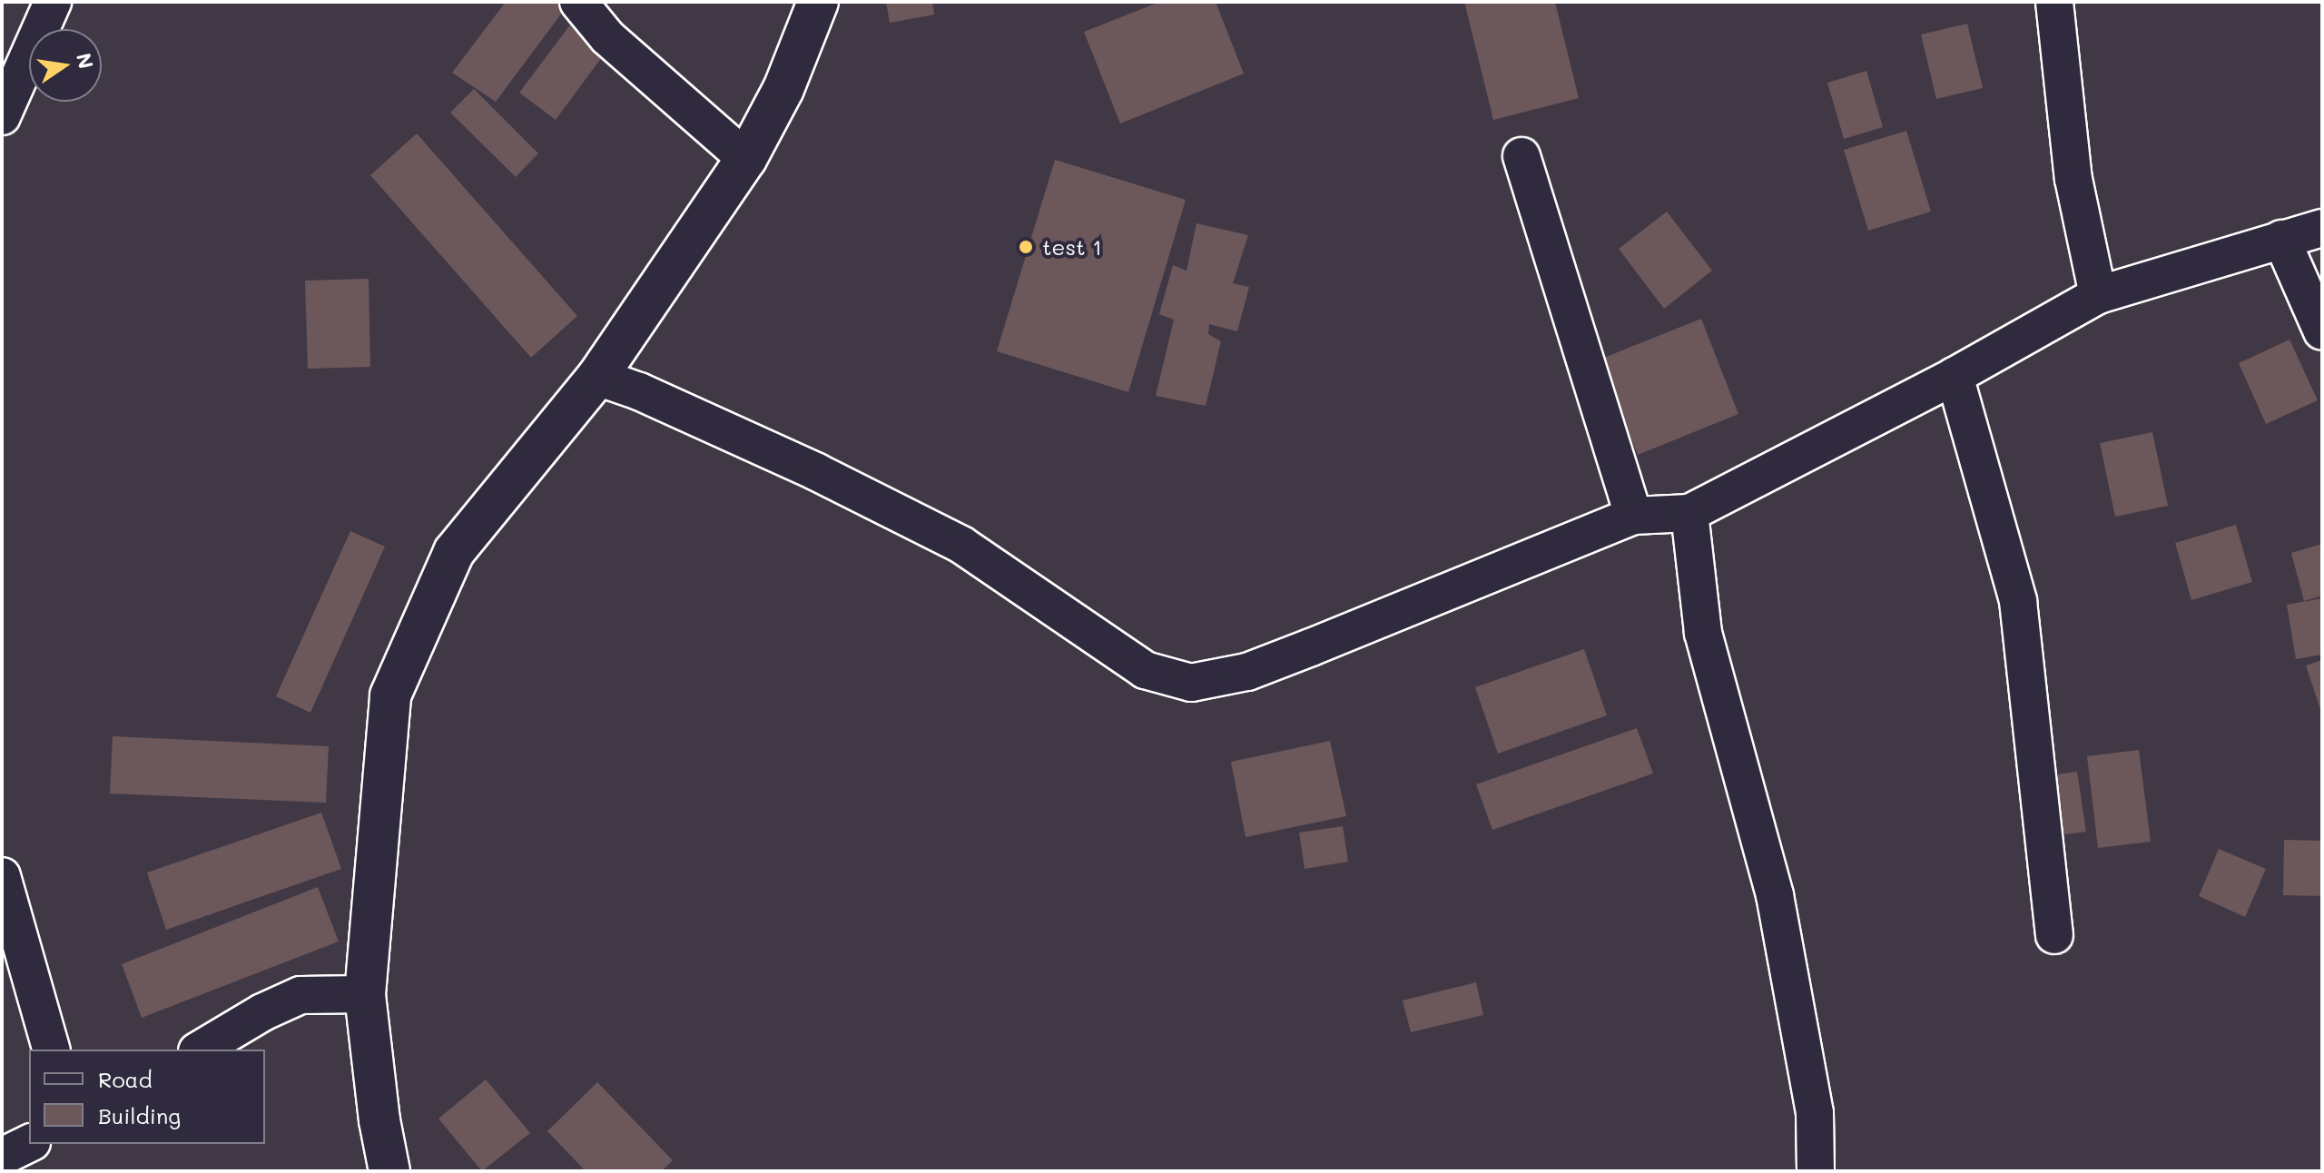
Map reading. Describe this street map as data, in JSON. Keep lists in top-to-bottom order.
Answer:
{
  "places": ["test 1"],
  "legend": ["Road", "Building"],
  "north": "right"
}
